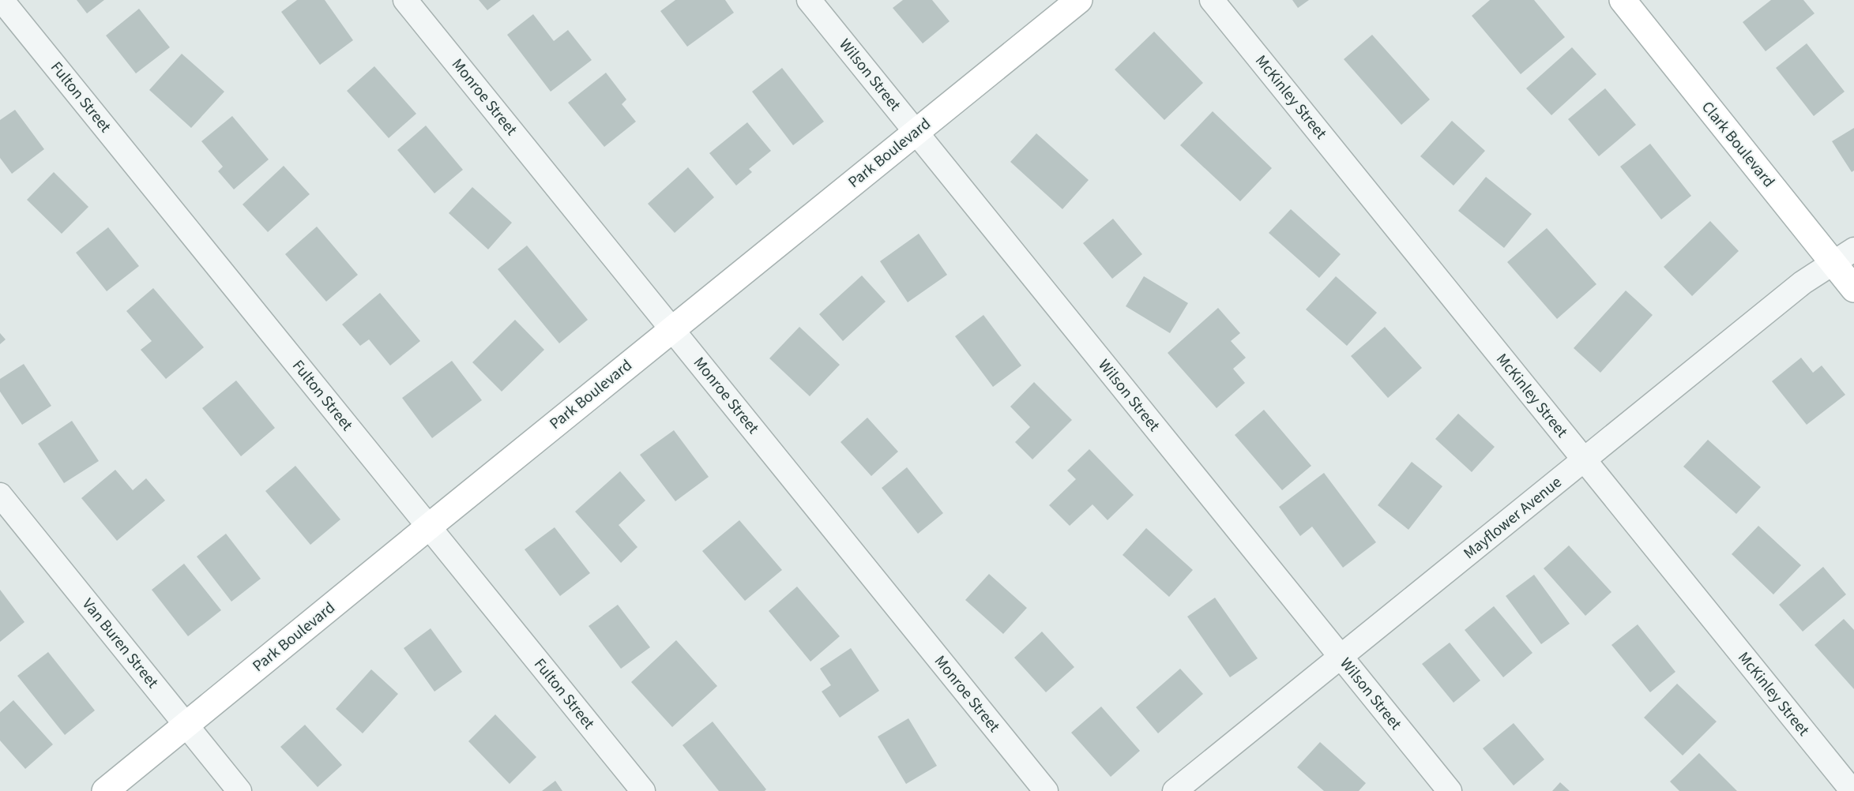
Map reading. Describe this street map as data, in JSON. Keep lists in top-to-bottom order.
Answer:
{
  "streets": {
    "street": [
      "Wilson Street",
      "Fulton Street",
      "Monroe Street",
      "McKinley Street",
      "Clark Boulevard",
      "Park Boulevard",
      "Mayflower Avenue",
      "Van Buren Street"
    ]
  },
  "crossings": [
    ["Wilson Street", "Park Boulevard"],
    ["Wilson Street", "Mayflower Avenue"],
    ["Fulton Street", "Park Boulevard"],
    ["Monroe Street", "Park Boulevard"],
    ["McKinley Street", "Mayflower Avenue"],
    ["Clark Boulevard", "Mayflower Avenue"],
    ["Park Boulevard", "Van Buren Street"]
  ]
}
